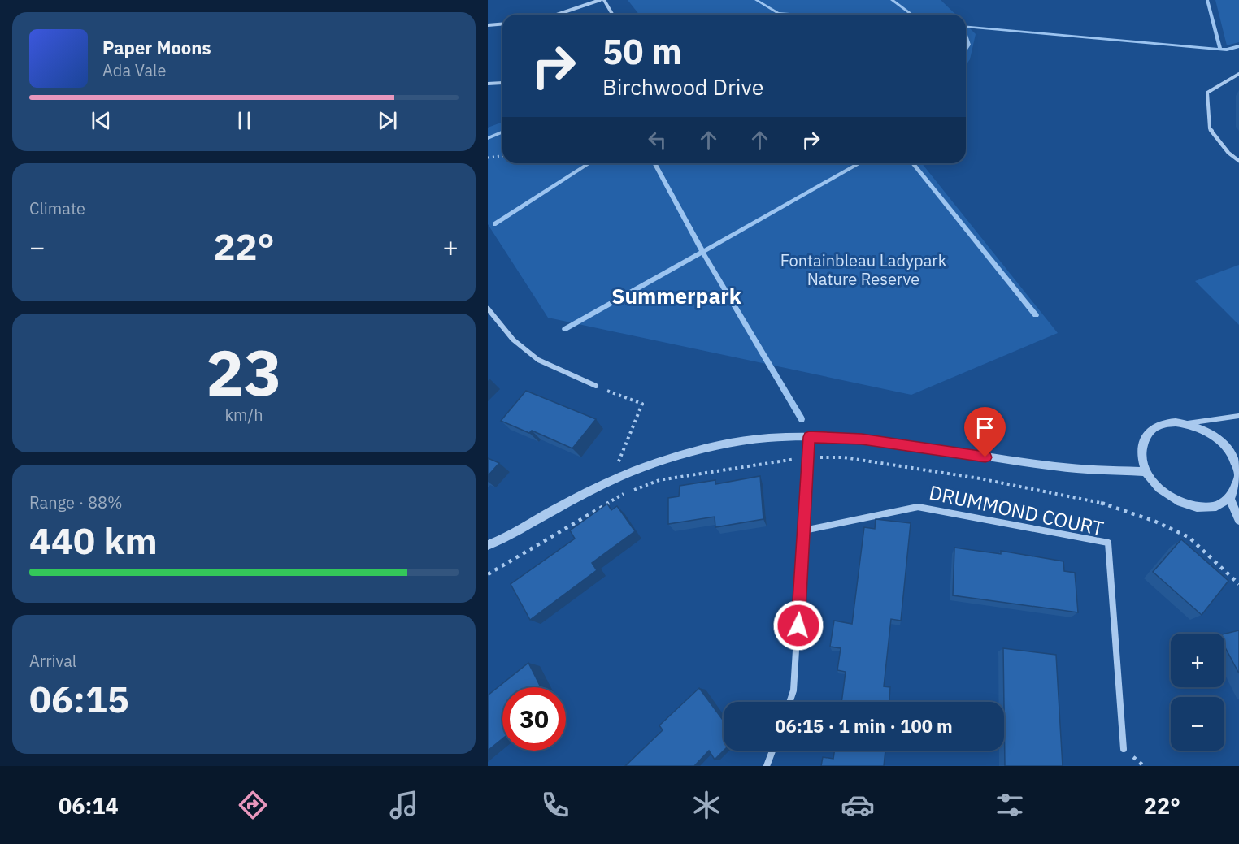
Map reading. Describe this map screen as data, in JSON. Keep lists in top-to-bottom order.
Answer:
{
  "streets": {
    "street": ["DRUMMOND COURT"]
  },
  "districts": ["Summerpark"],
  "parks": ["Fontainbleau Ladypark Nature Reserve"],
  "page": {
    "turn": ["50 m", "Birchwood Drive"],
    "song": ["Paper Moons", "Ada Vale"],
    "tile": [
      "Climate",
      ["23", "km/h"],
      ["Range · 88%", "440 km"],
      ["Arrival", "06:15"]
    ],
    "heat": ["−", "22°", "+"],
    "map_buttons": ["+", "−"],
    "limit": "30",
    "trip": "06:15 · 1 min · 100 m",
    "tabs": ["06:14", "22°"]
  }
}
